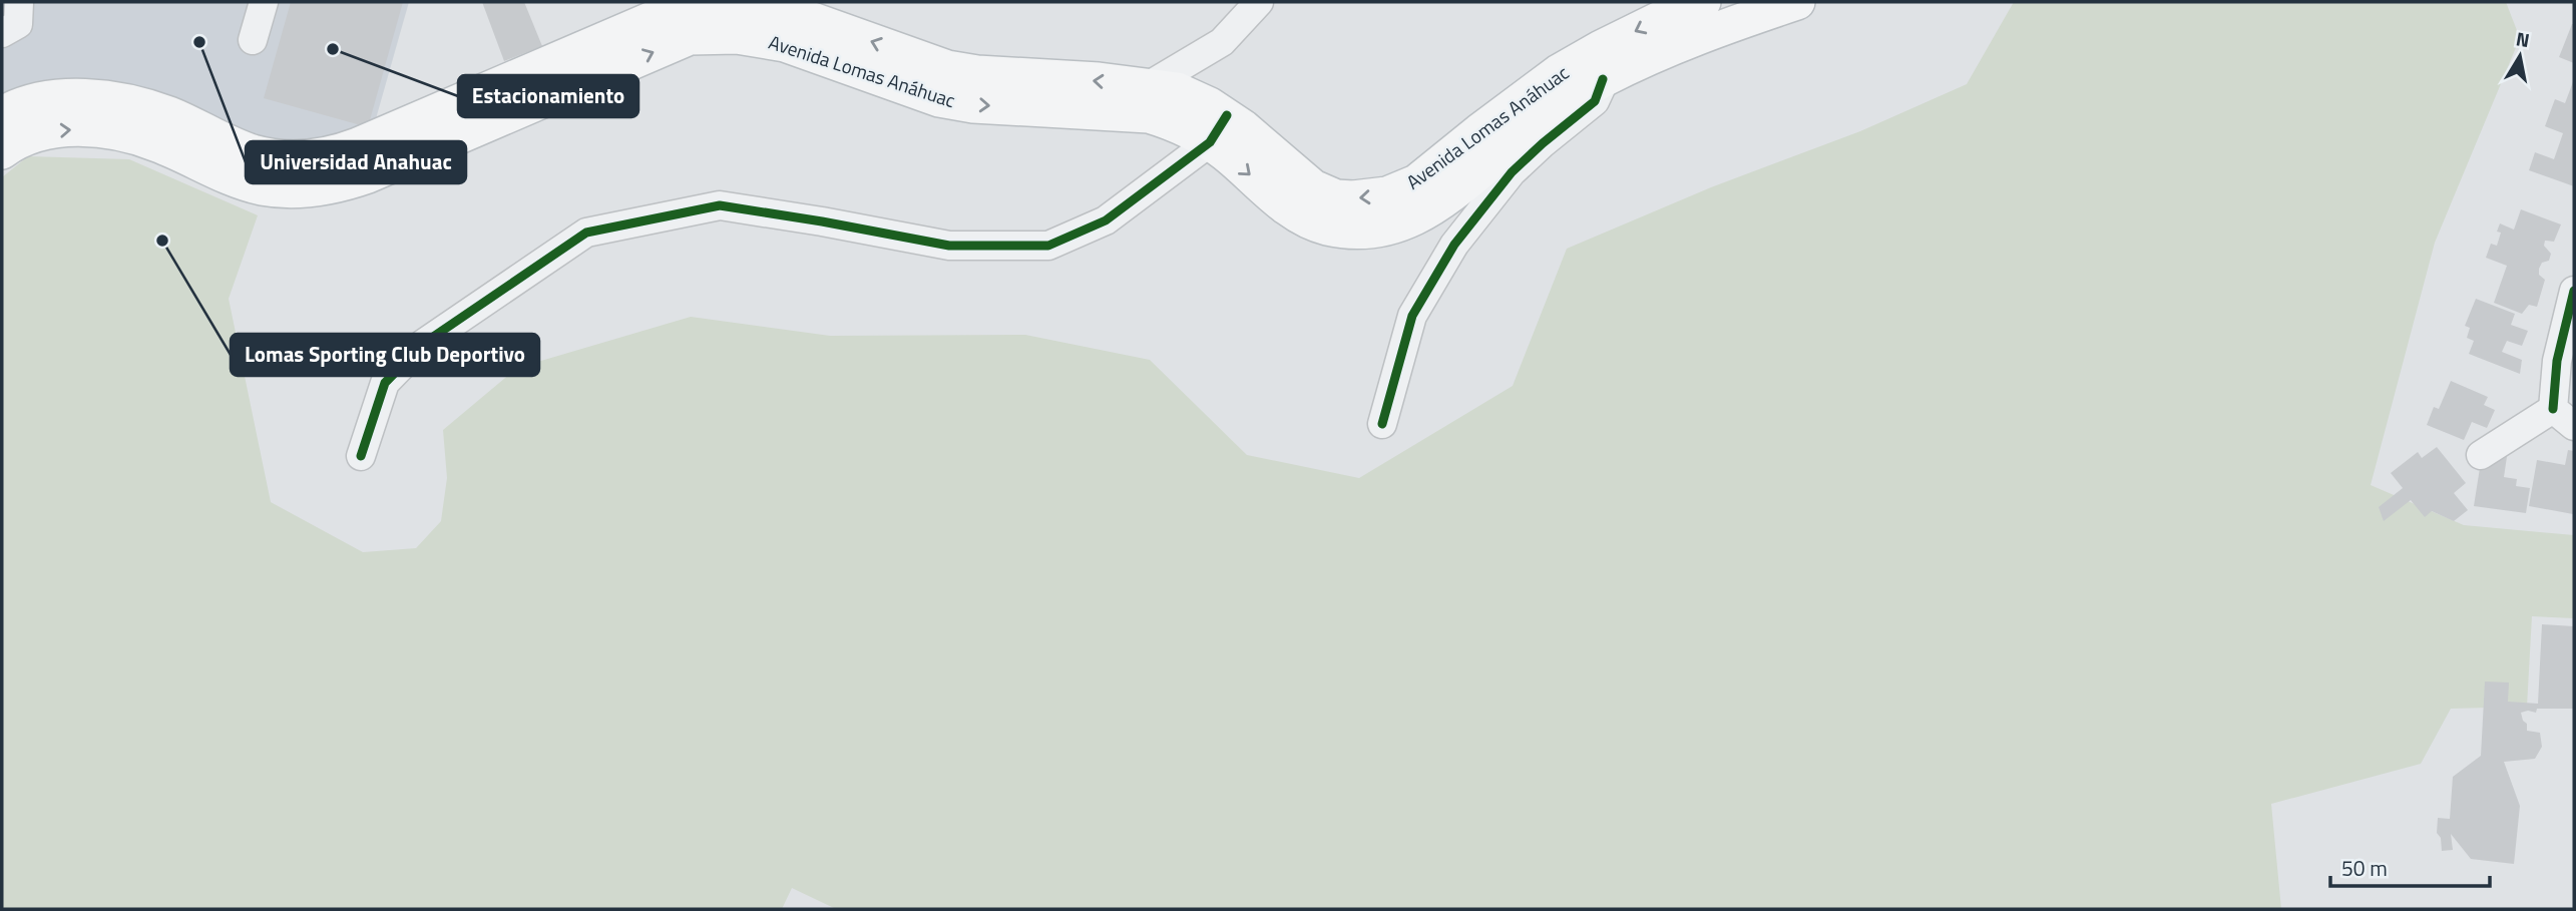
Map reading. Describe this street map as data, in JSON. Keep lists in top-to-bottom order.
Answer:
{
  "streets": {
    "main road": ["Avenida Lomas Anáhuac"]
  },
  "places": ["Universidad Anahuac", "Estacionamiento", "Lomas Sporting Club Deportivo"],
  "scale_bar": "50 m",
  "north": "top"
}
